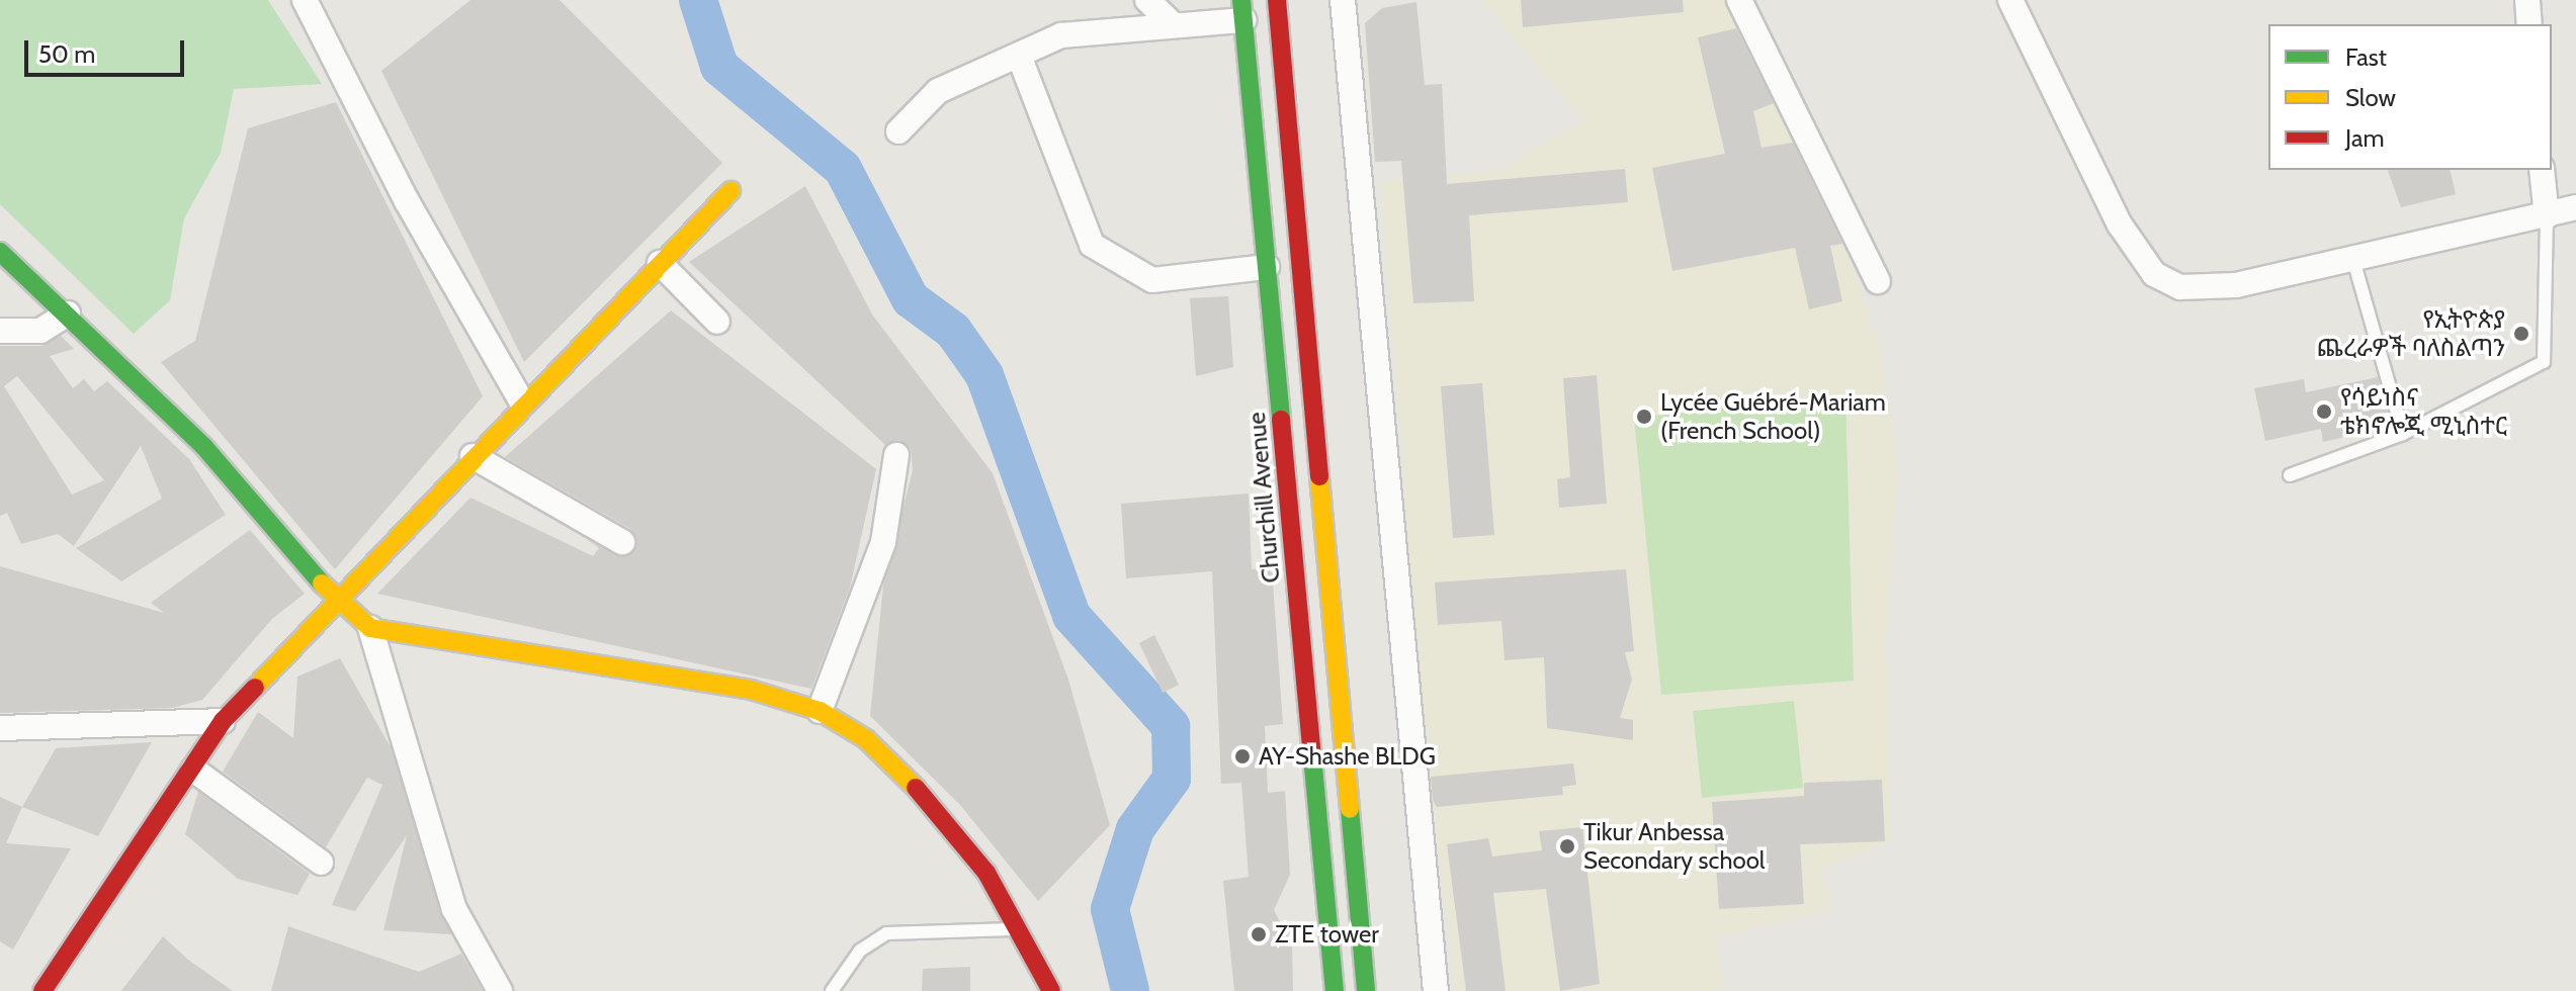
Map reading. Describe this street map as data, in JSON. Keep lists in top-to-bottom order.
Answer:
{
  "streets": {
    "street": ["Churchill Avenue"]
  },
  "places": [
    "የኢትዮጵያ ጨረራዎች ባለስልጣን",
    "የሳይነስና ቴክኖሎጂ ሚኒስተር",
    "Lycée Guébré-Mariam (French School)",
    "AY-Shashe BLDG",
    "Tikur Anbessa Secondary school",
    "ZTE tower"
  ],
  "legend": ["Fast", "Slow", "Jam"],
  "scale_bar": "50 m"
}
